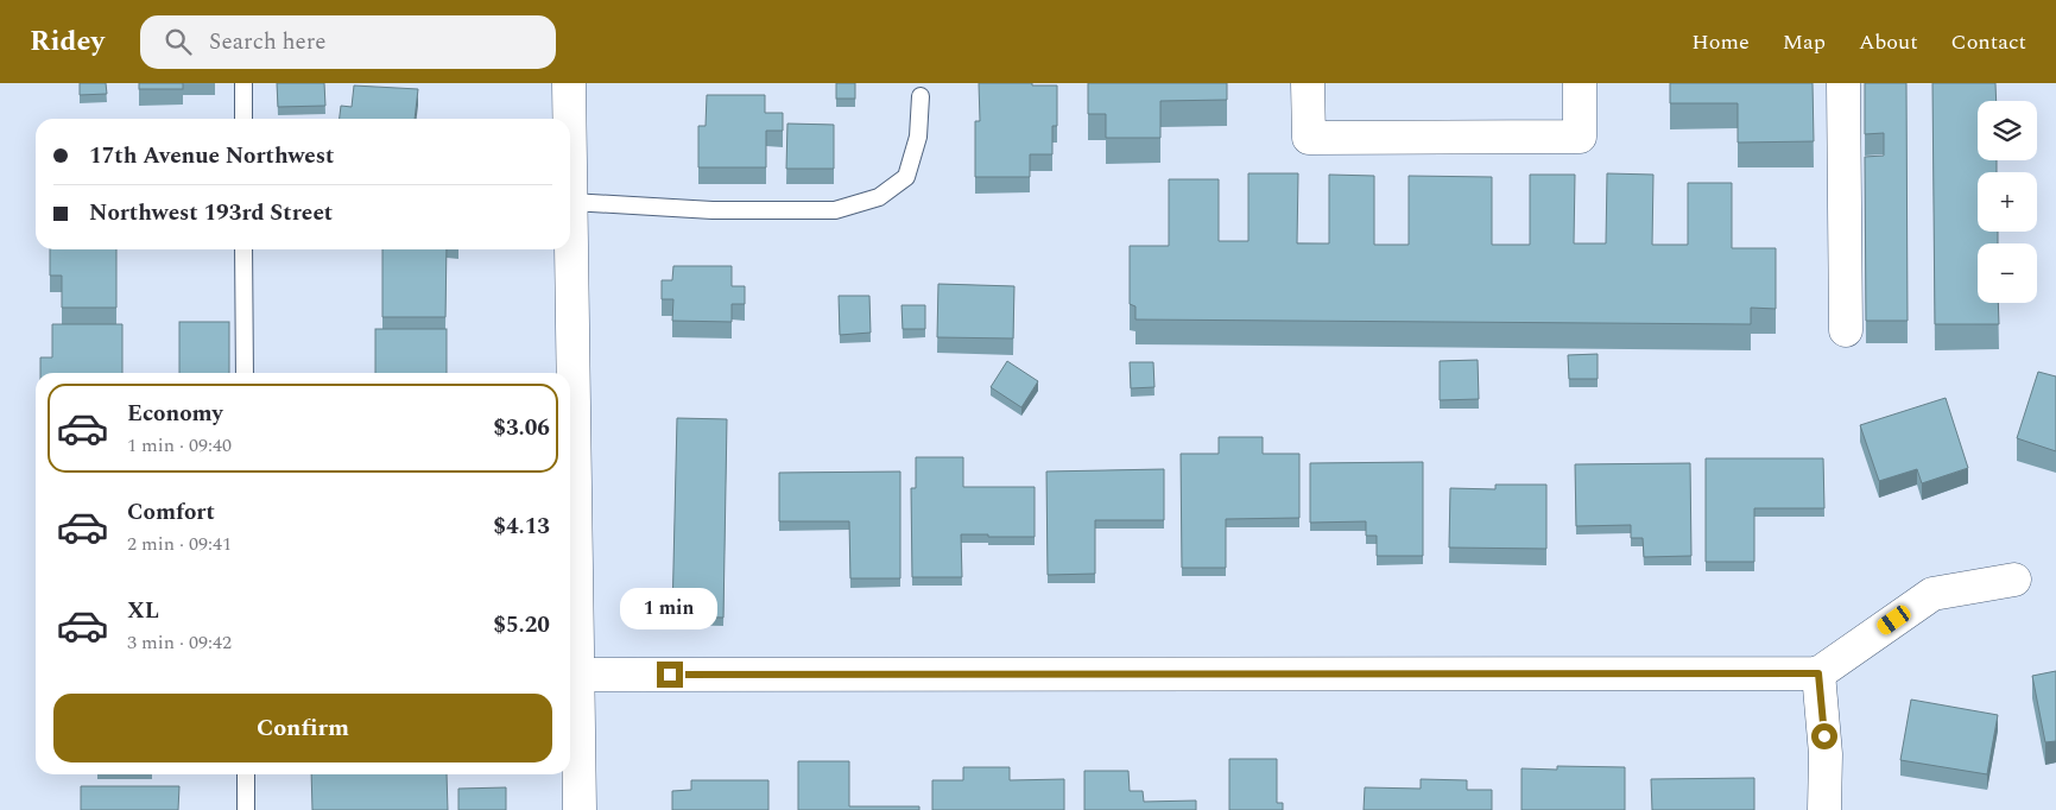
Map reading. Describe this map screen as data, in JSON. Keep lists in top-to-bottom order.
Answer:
{
  "page": {
    "header": "Ridey",
    "search": "Search here",
    "nav": [
      "Home",
      "Map",
      "About",
      "Contact"
    ],
    "map_buttons": ["+", "−"],
    "banner": ["17th Avenue Northwest", "Northwest 193rd Street"],
    "list": [
      {
        "name": "Economy",
        "note": "1 min · 09:40",
        "value": "$3.06"
      },
      {
        "name": "Comfort",
        "note": "2 min · 09:41",
        "value": "$4.13"
      },
      {
        "name": "XL",
        "note": "3 min · 09:42",
        "value": "$5.20"
      }
    ],
    "bubble": "1 min",
    "buttons": "Confirm"
  }
}
